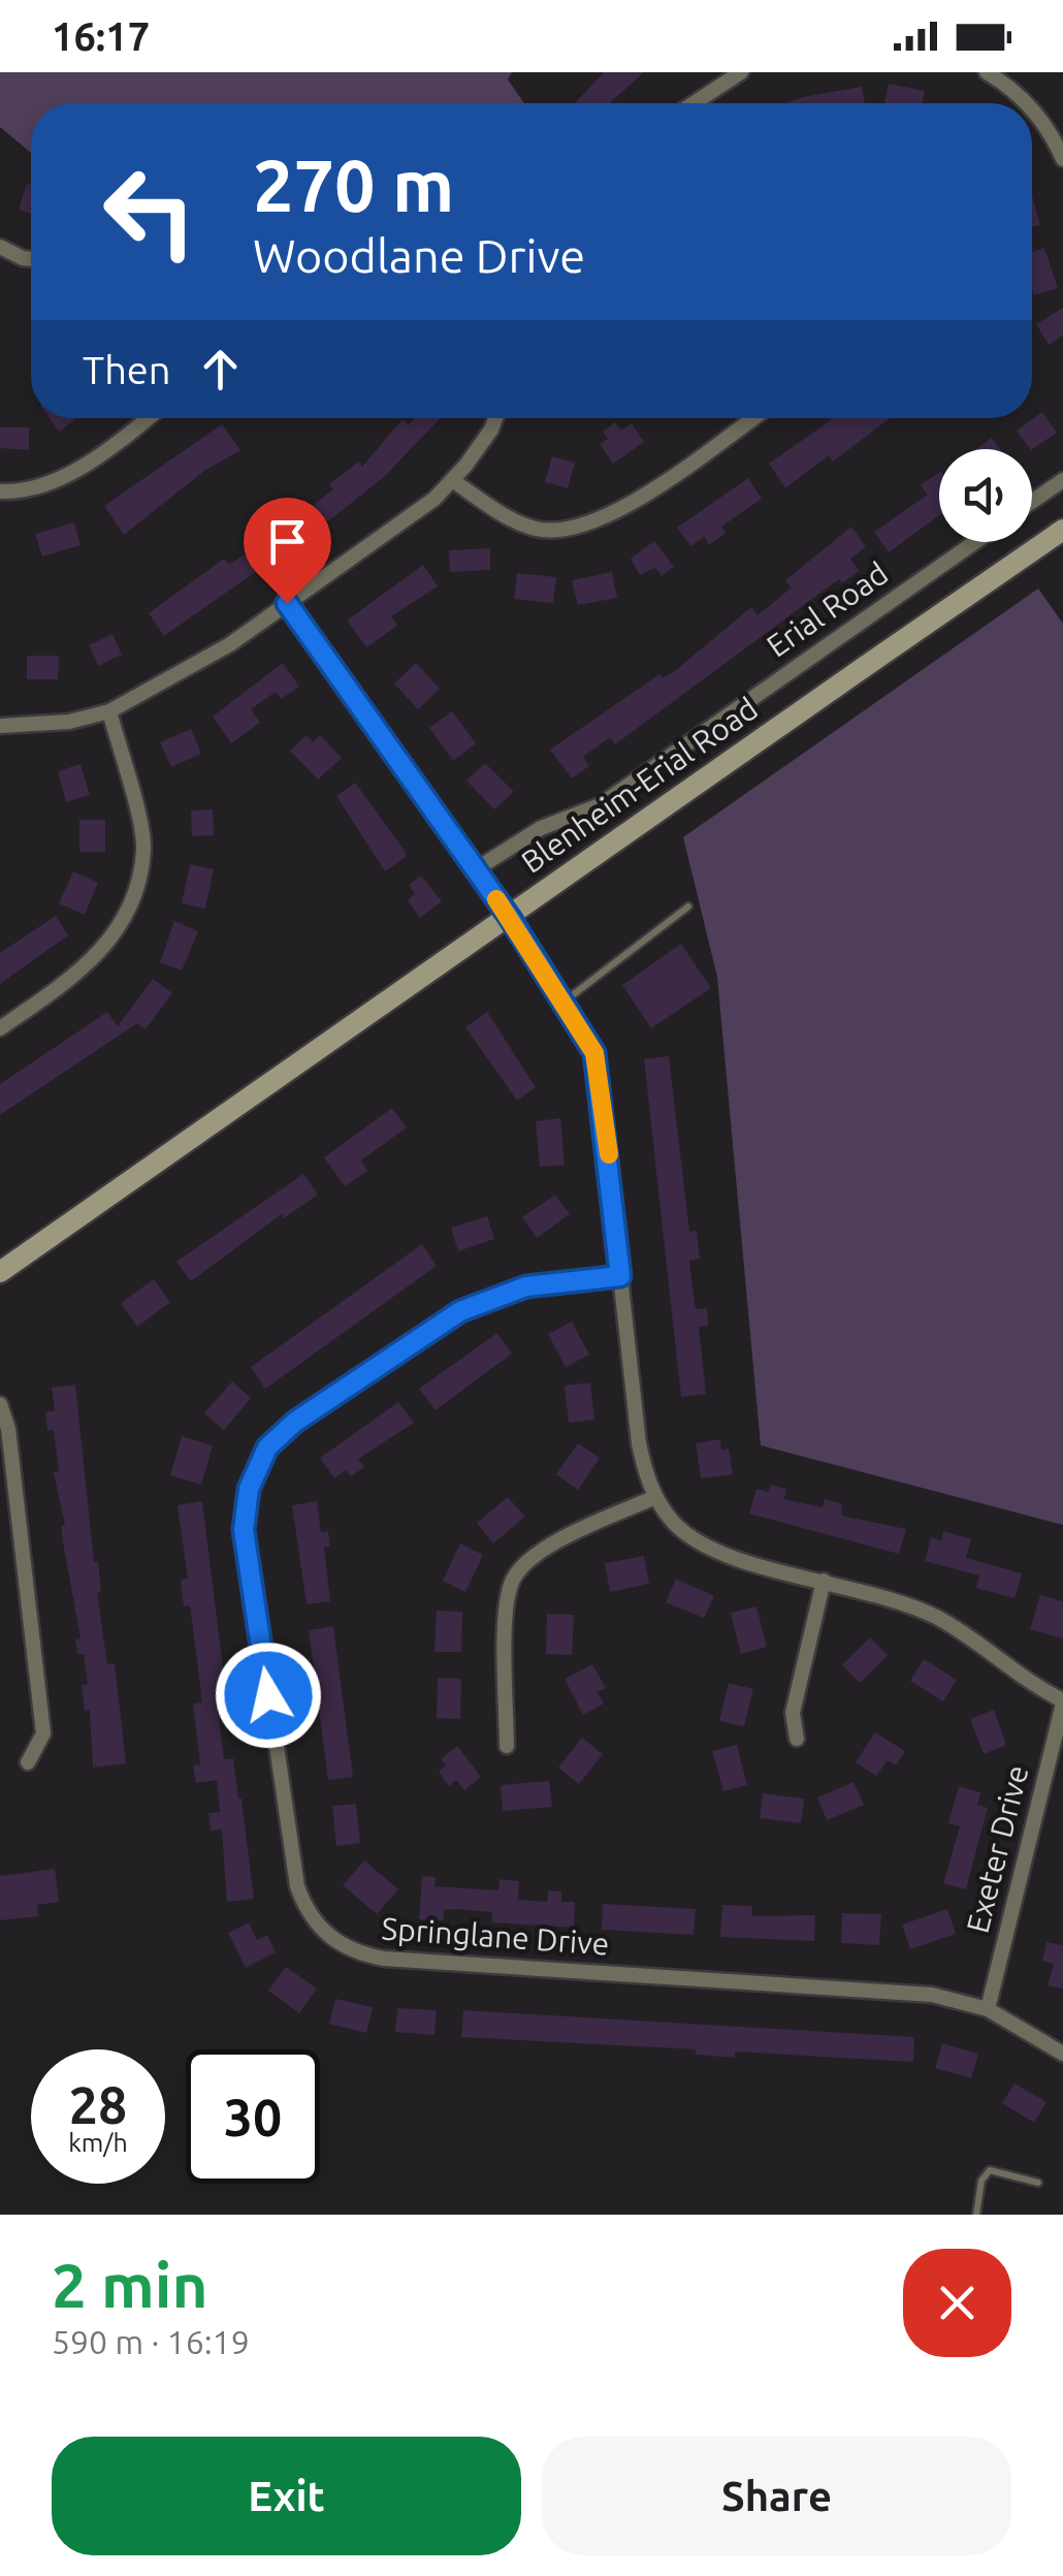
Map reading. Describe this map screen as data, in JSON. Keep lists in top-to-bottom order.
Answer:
{
  "streets": {
    "main road": ["Blenheim-Erial Road"],
    "street": ["Erial Road", "Exeter Drive", "Springlane Drive"]
  },
  "crossings": [
    ["Exeter Drive", "Springlane Drive"]
  ],
  "page": {
    "status": "16:17",
    "turn": ["270 m", "Woodlane Drive"],
    "then": "Then",
    "speed": "28 km/h",
    "limit": "30",
    "heading": ["2 min", "590 m · 16:19"],
    "buttons": ["Exit", "Share"]
  }
}
